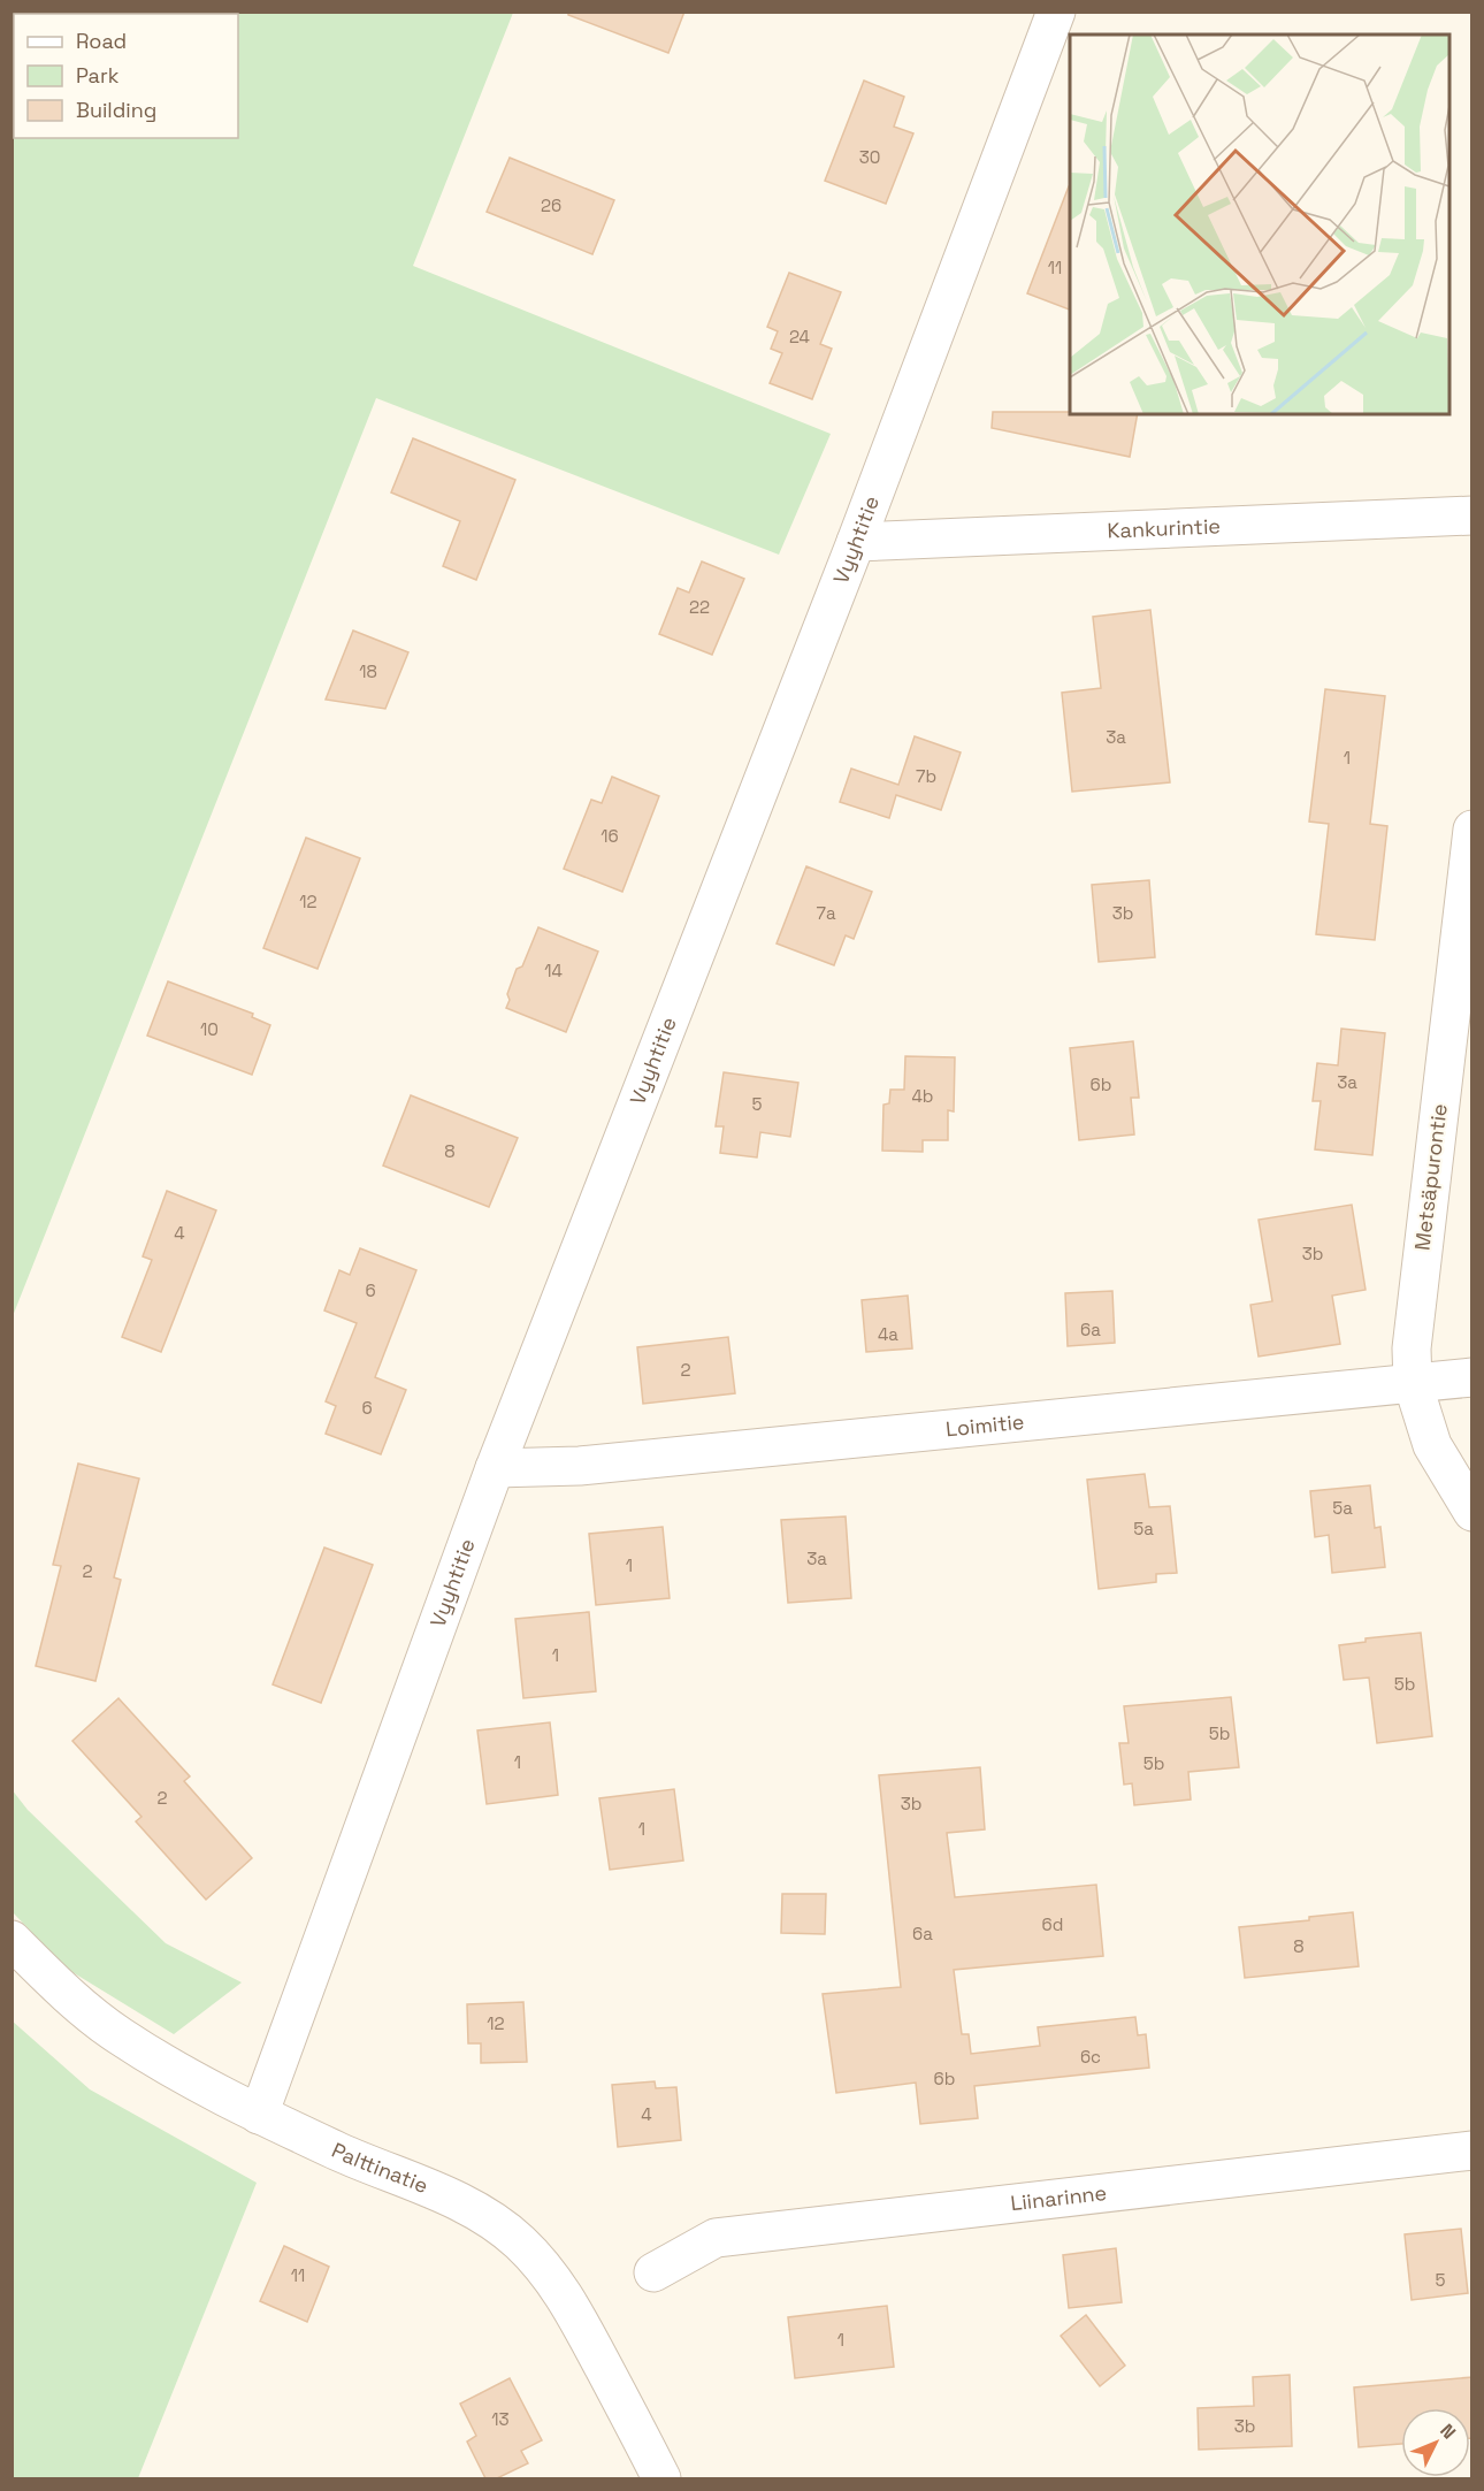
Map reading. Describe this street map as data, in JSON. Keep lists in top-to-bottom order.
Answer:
{
  "streets": {
    "street": [
      "Kankurintie",
      "Vyyhtitie",
      "Metsäpurontie",
      "Loimitie",
      "Palttinatie",
      "Liinarinne"
    ]
  },
  "crossings": [
    ["Kankurintie", "Vyyhtitie"],
    ["Vyyhtitie", "Loimitie"],
    ["Vyyhtitie", "Palttinatie"],
    ["Metsäpurontie", "Loimitie"]
  ],
  "house_numbers": [
    "30",
    "26",
    "11",
    "24",
    "22",
    "18",
    "3a",
    "1",
    "7b",
    "16",
    "12",
    "7a",
    "3b",
    "14",
    "10",
    "3a",
    "6b",
    "4b",
    "5",
    "8",
    "4",
    "3b",
    "6",
    "6a",
    "4a",
    "2",
    "6",
    "5a",
    "5a",
    "3a",
    "1",
    "2",
    "1",
    "5b",
    "5b",
    "1",
    "5b",
    "2",
    "3b",
    "1",
    "6d",
    "6a",
    "8",
    "12",
    "6c",
    "6b",
    "4",
    "11",
    "5",
    "1",
    "13",
    "3b"
  ],
  "legend": ["Road", "Park", "Building"],
  "north": "top right"
}
